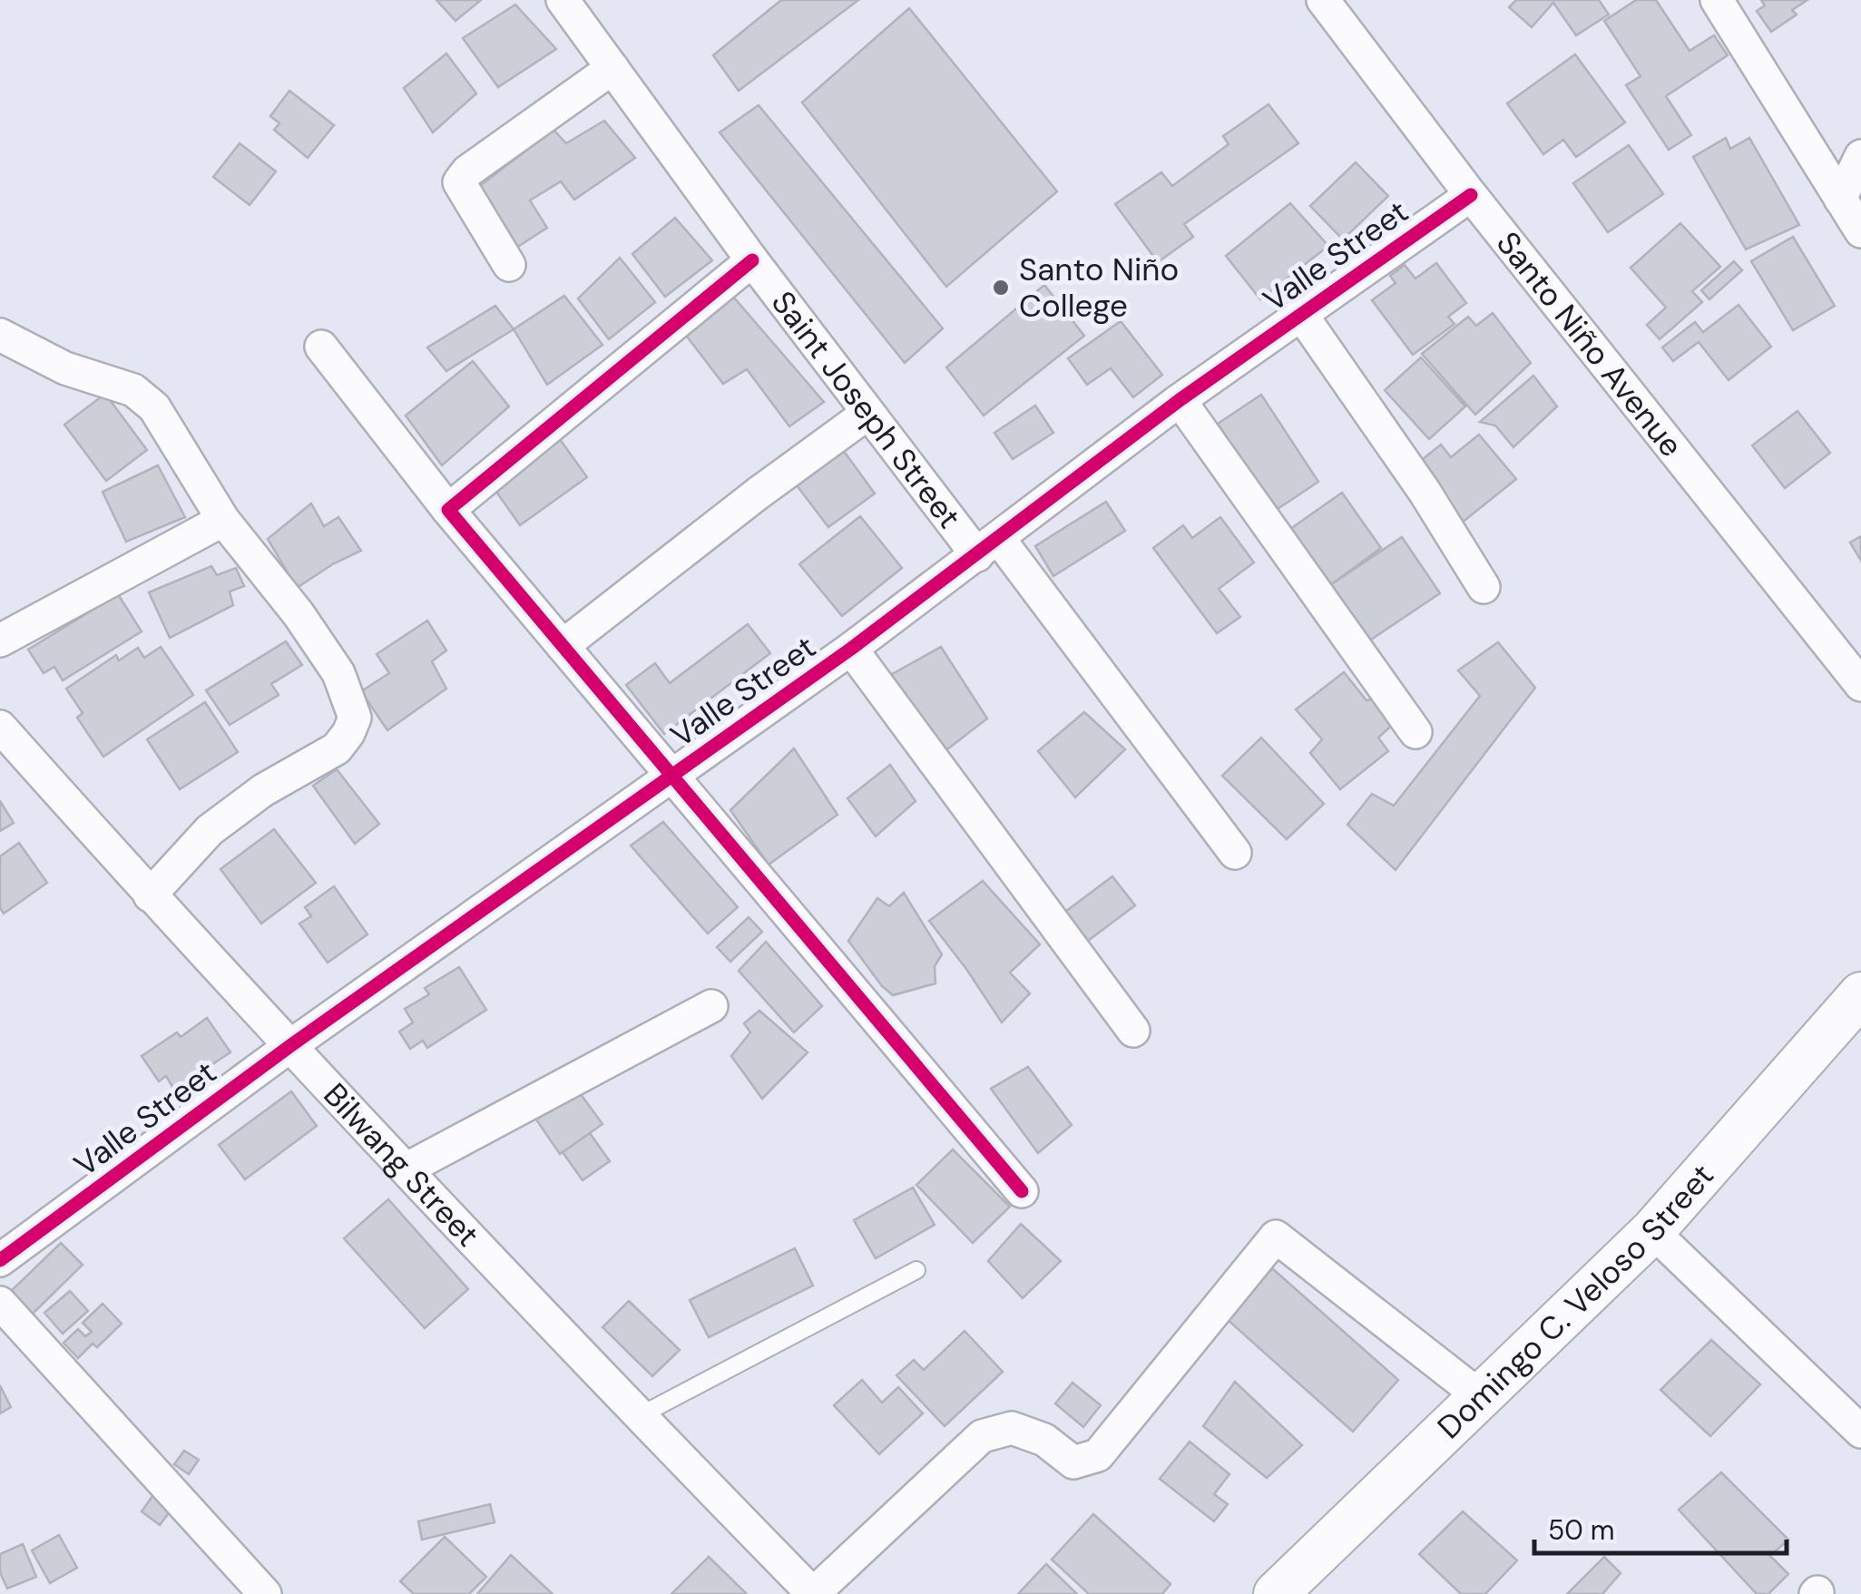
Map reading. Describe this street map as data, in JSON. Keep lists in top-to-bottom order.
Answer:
{
  "streets": {
    "main road": ["Domingo C. Veloso Street"],
    "street": [
      "Valle Street",
      "Santo Niño Avenue",
      "Saint Joseph Street",
      "Bilwang Street"
    ]
  },
  "crossings": [
    ["Valle Street", "Santo Niño Avenue"],
    ["Valle Street", "Saint Joseph Street"],
    ["Valle Street", "Bilwang Street"]
  ],
  "places": ["Santo Niño College"],
  "scale_bar": "50 m"
}
